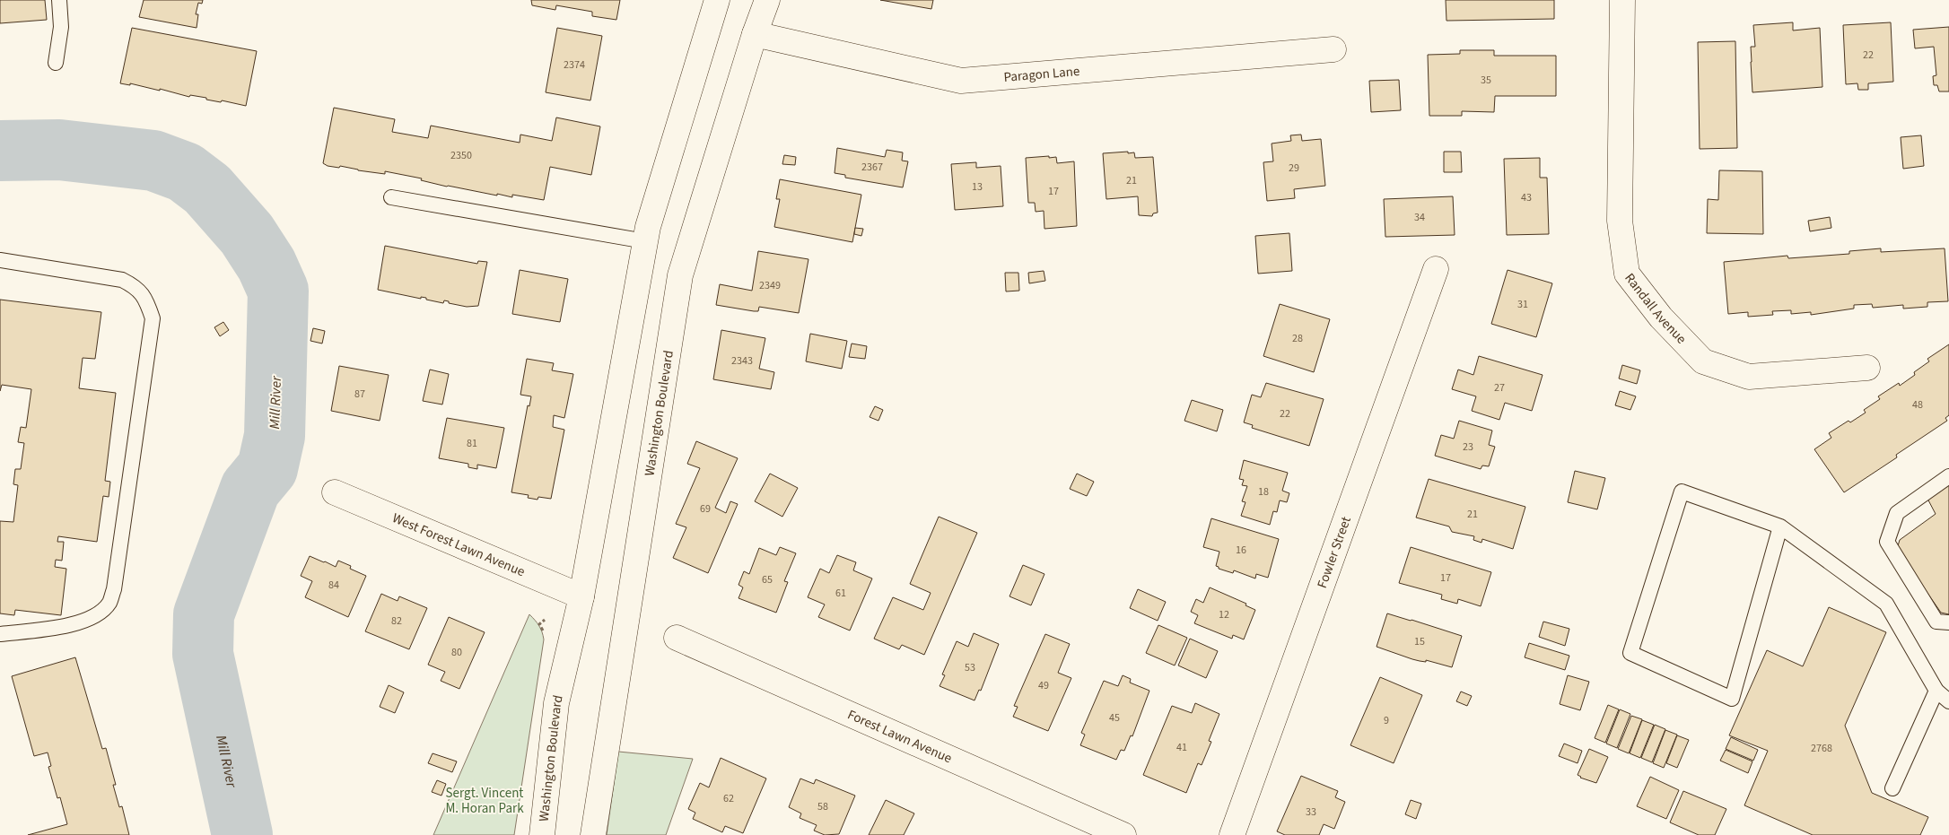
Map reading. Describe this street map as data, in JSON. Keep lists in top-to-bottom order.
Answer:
{
  "streets": {
    "street": [
      "Paragon Lane",
      "Randall Avenue",
      "Washington Boulevard",
      "West Forest Lawn Avenue",
      "Fowler Street",
      "Forest Lawn Avenue"
    ]
  },
  "crossings": [
    ["Paragon Lane", "Washington Boulevard"],
    ["Washington Boulevard", "West Forest Lawn Avenue"]
  ],
  "water": ["Mill River"],
  "parks": ["Sergt. Vincent M. Horan Park"],
  "house_numbers": [
    "22",
    "2374",
    "35",
    "2350",
    "2367",
    "29",
    "21",
    "13",
    "17",
    "43",
    "34",
    "2349",
    "31",
    "28",
    "2343",
    "27",
    "87",
    "48",
    "22",
    "81",
    "23",
    "18",
    "69",
    "21",
    "16",
    "17",
    "65",
    "84",
    "61",
    "12",
    "82",
    "15",
    "80",
    "53",
    "49",
    "45",
    "9",
    "41",
    "2768",
    "62",
    "58",
    "33"
  ]
}
